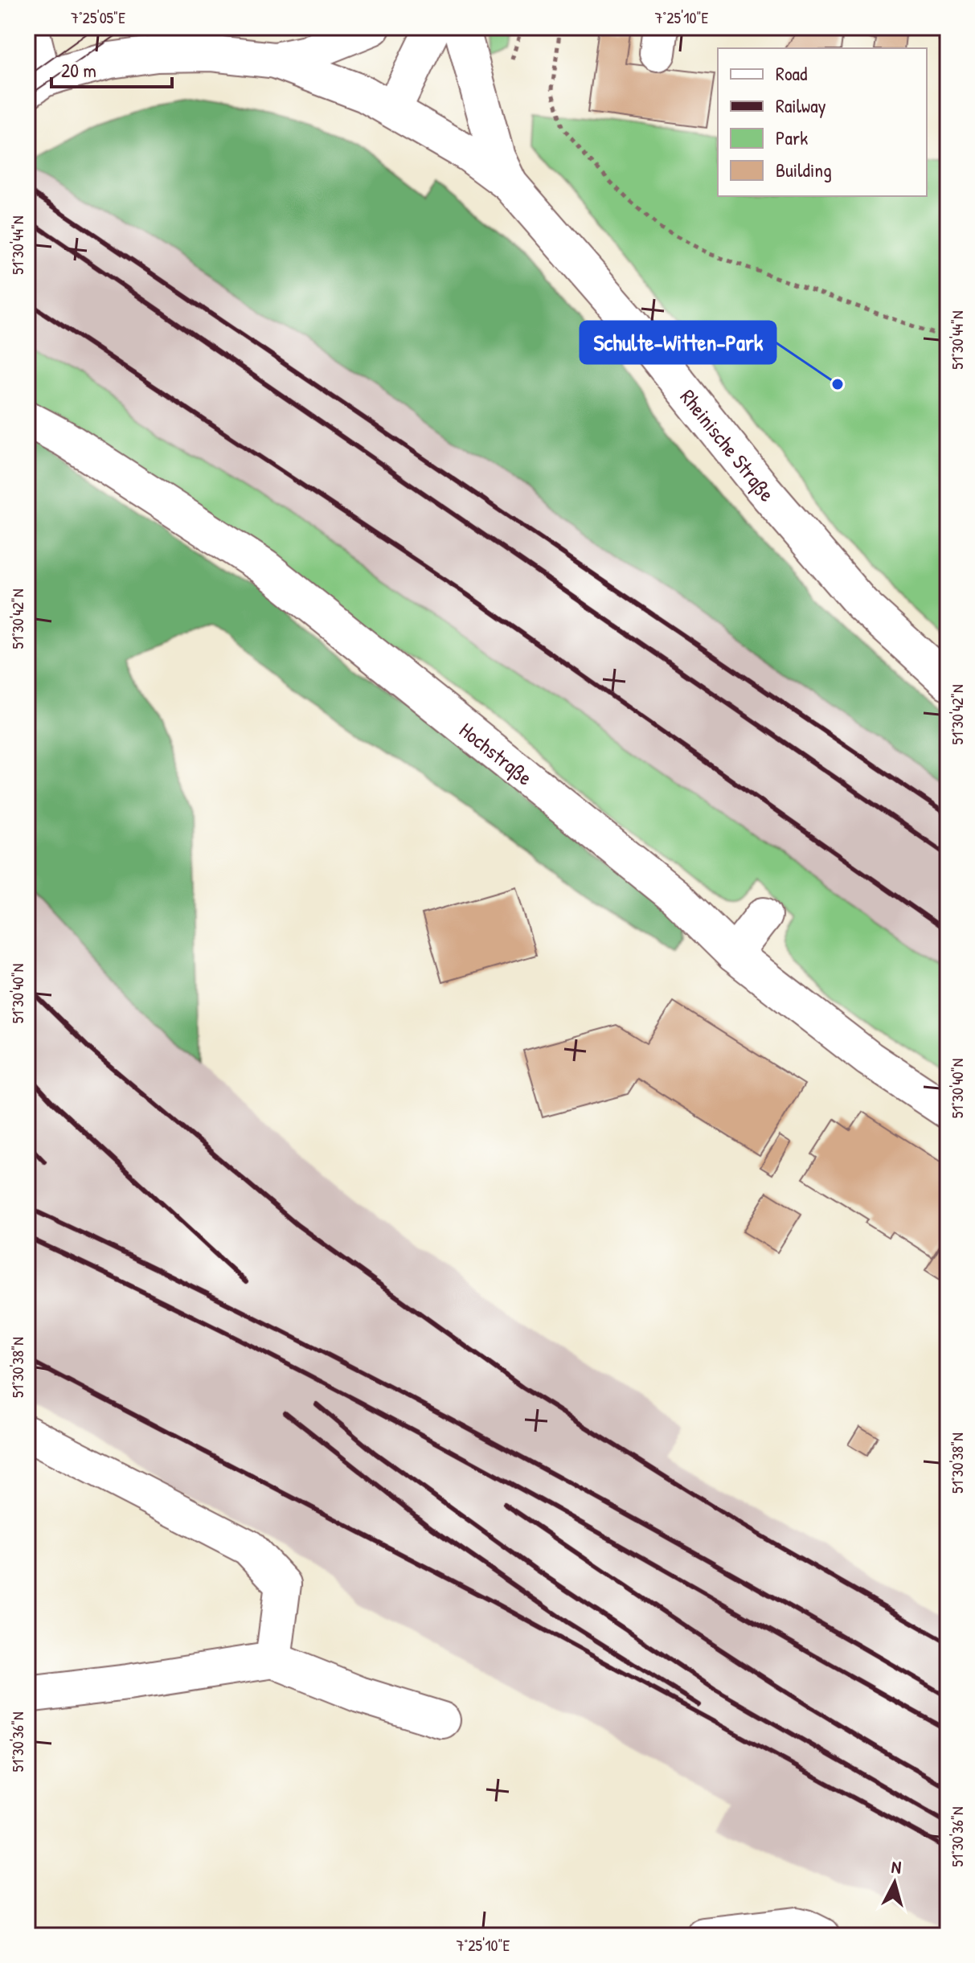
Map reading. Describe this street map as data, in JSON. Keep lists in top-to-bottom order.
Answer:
{
  "streets": {
    "street": ["Rheinische Straße", "Hochstraße"]
  },
  "places": ["Schulte-Witten-Park"],
  "legend": [
    "Road",
    "Railway",
    "Park",
    "Building"
  ],
  "scale_bar": "20 m",
  "north": "top",
  "coordinates": [
    "7°25'05\"E",
    "7°25'10\"E",
    "51°30'44\"N",
    "51°30'42\"N",
    "51°30'40\"N",
    "51°30'38\"N",
    "51°30'36\"N"
  ]
}
